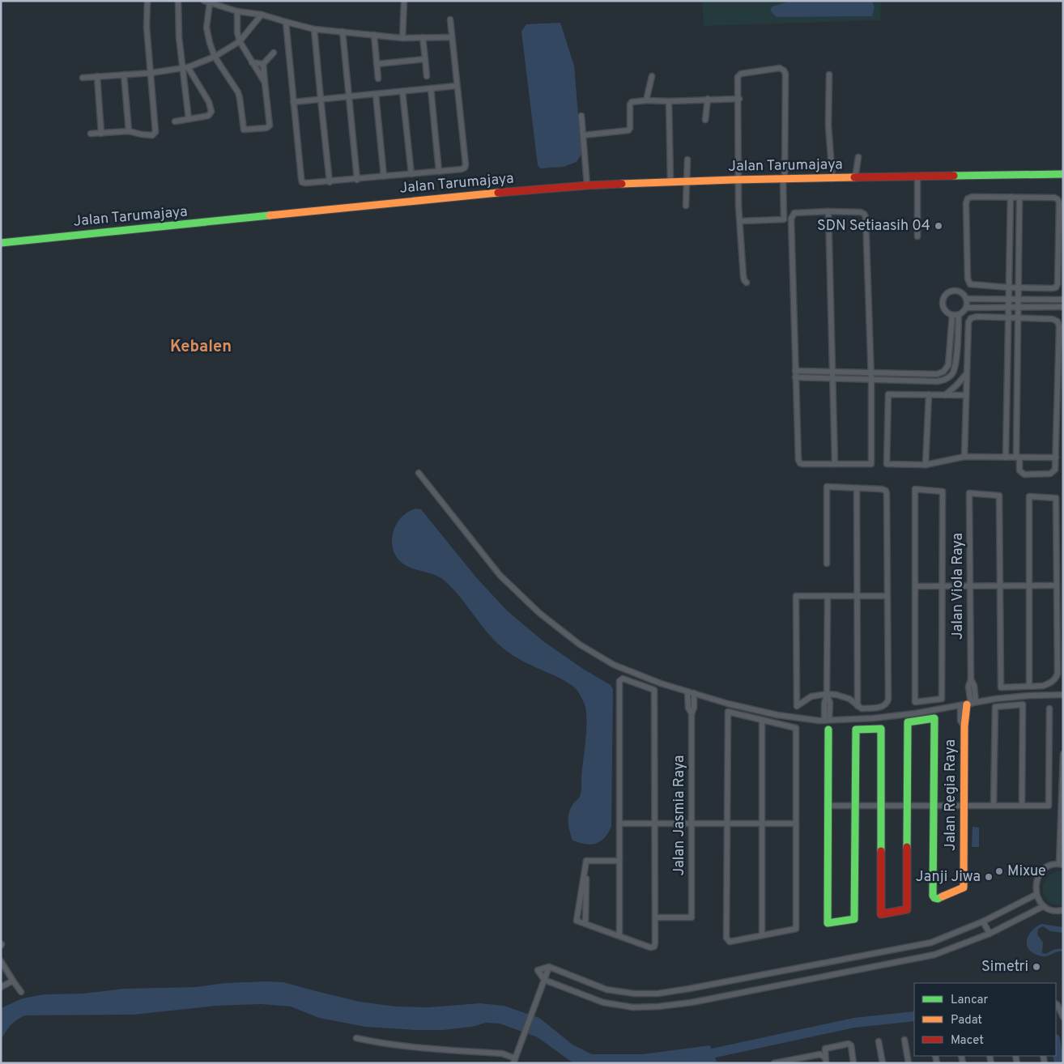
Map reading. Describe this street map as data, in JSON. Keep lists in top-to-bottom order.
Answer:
{
  "streets": {
    "street": [
      "Jalan Tarumajaya",
      "Jalan Viola Raya",
      "Jalan Regia Raya",
      "Jalan Jasmia Raya"
    ]
  },
  "crossings": [
    ["Jalan Viola Raya", "Jalan Regia Raya"]
  ],
  "districts": ["Kebalen"],
  "places": [
    "SDN Setiaasih 04",
    "Mixue",
    "Janji Jiwa",
    "Simetri"
  ],
  "legend": ["Lancar", "Padat", "Macet"]
}
